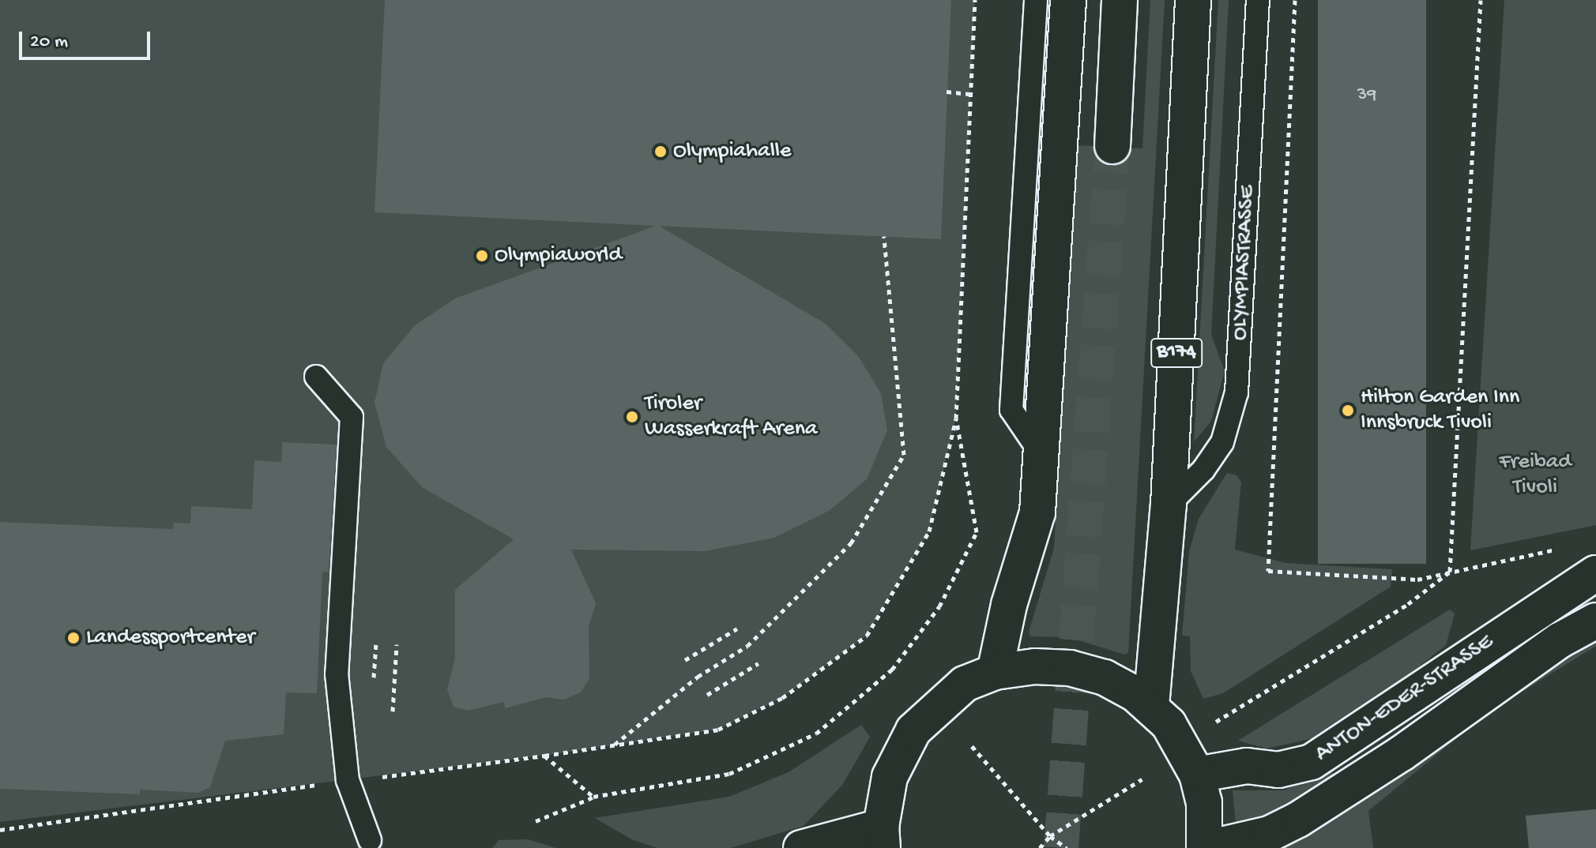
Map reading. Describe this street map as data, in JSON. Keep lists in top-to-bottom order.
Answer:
{
  "streets": {
    "main road": ["B174", "ANTON-EDER-STRASSE"],
    "lane": ["OLYMPIASTRASSE"]
  },
  "crossings": [
    ["OLYMPIASTRASSE", "B174"]
  ],
  "parks": ["Freibad Tivoli"],
  "places": [
    "Olympiahalle",
    "Olympiaworld",
    "Hilton Garden Inn Innsbruck Tivoli",
    "Tiroler Wasserkraft Arena",
    "Landessportcenter"
  ],
  "house_numbers": ["39"],
  "scale_bar": "20 m"
}
